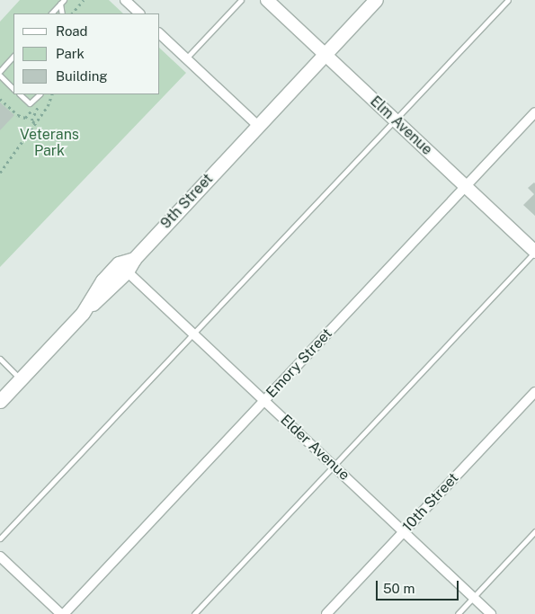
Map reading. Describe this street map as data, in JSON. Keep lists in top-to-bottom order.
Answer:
{
  "streets": {
    "main road": ["9th Street"],
    "street": [
      "Elm Avenue",
      "Emory Street",
      "Elder Avenue",
      "10th Street"
    ]
  },
  "crossings": [
    ["Elm Avenue", "9th Street"],
    ["Elm Avenue", "Emory Street"],
    ["9th Street", "Elder Avenue"],
    ["Emory Street", "Elder Avenue"],
    ["Elder Avenue", "10th Street"]
  ],
  "parks": ["Veterans Park"],
  "legend": ["Road", "Park", "Building"],
  "scale_bar": "50 m"
}
